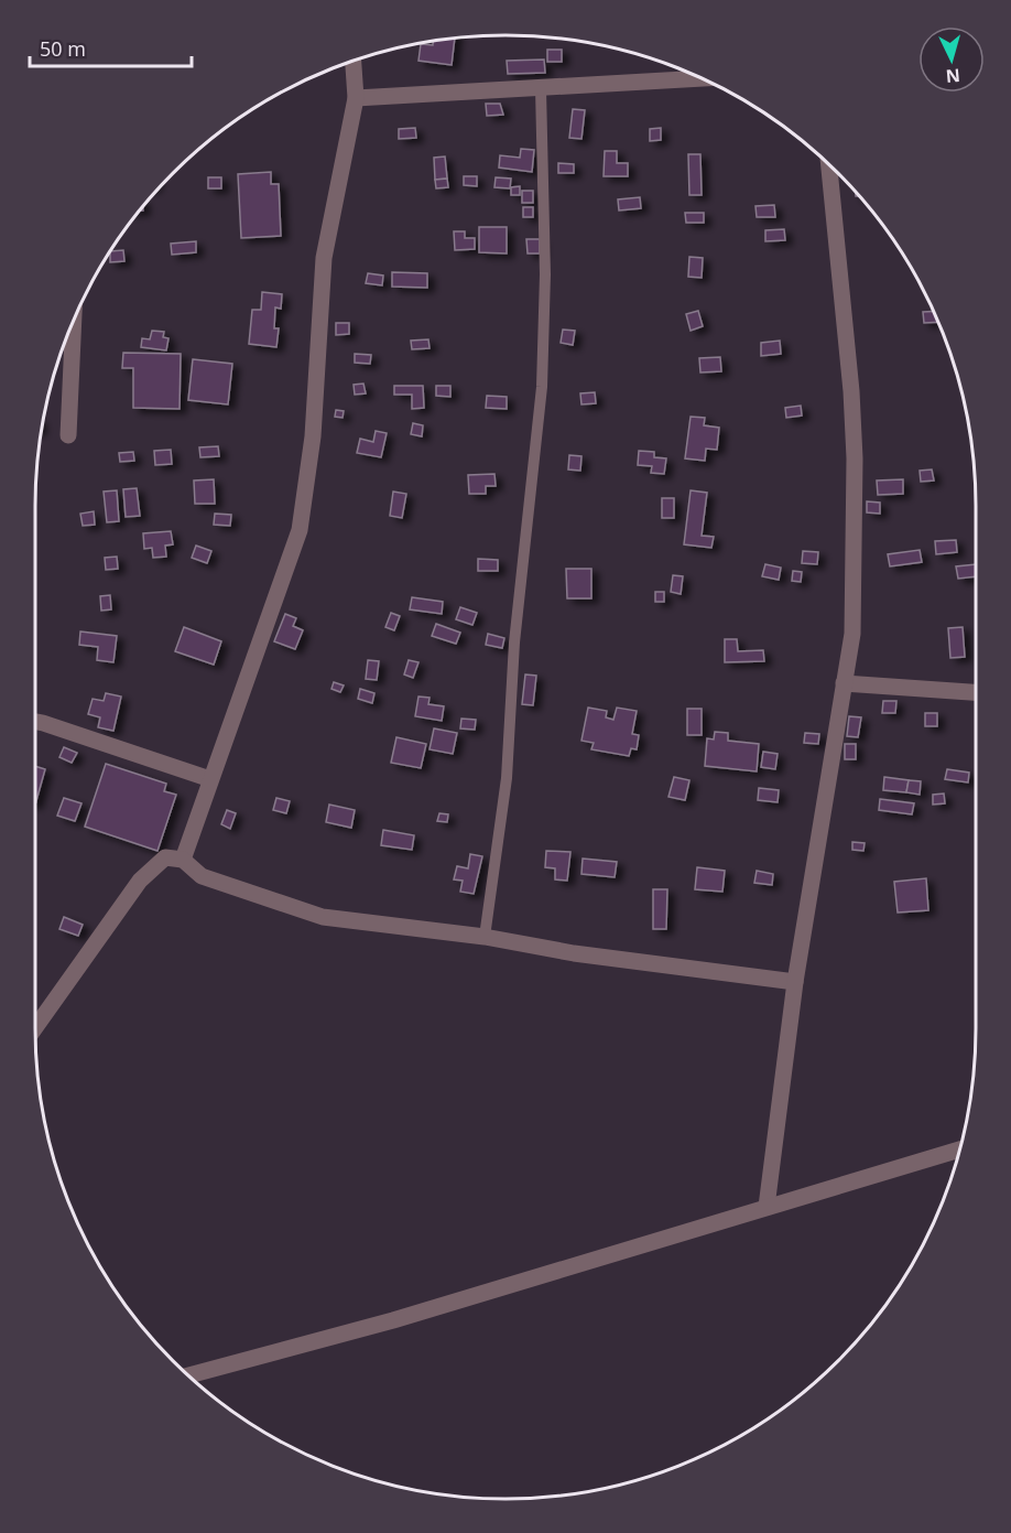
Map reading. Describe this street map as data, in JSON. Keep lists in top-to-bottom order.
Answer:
{
  "scale_bar": "50 m",
  "north": "bottom"
}
